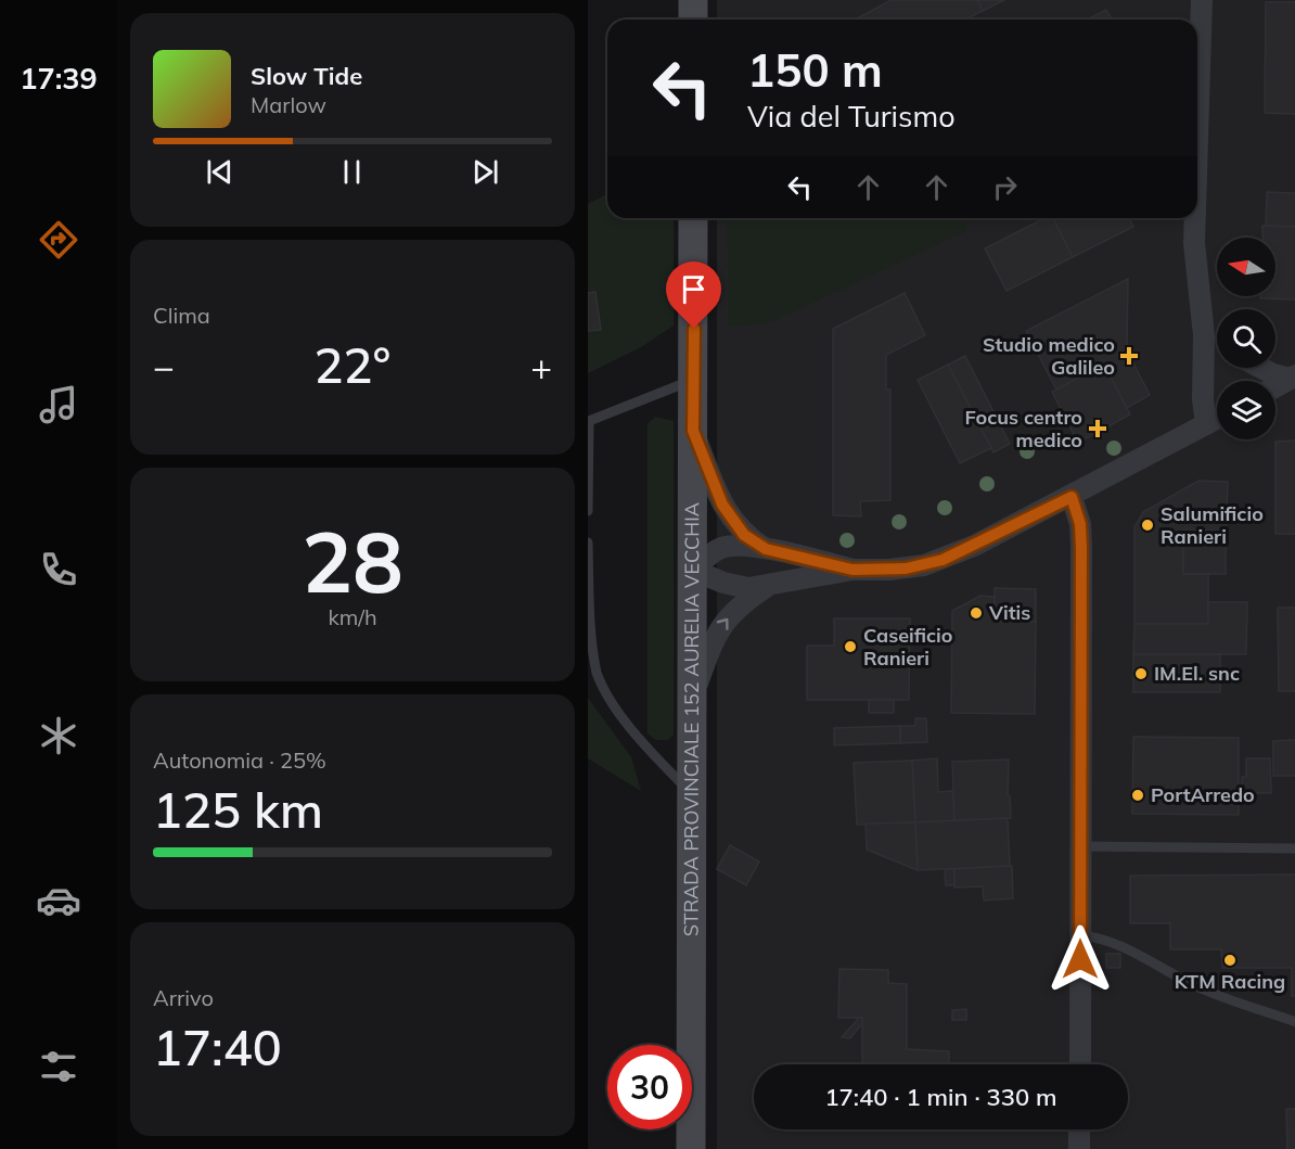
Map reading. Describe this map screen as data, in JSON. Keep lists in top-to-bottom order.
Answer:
{
  "streets": {
    "main road": ["STRADA PROVINCIALE 152 AURELIA VECCHIA"]
  },
  "places": {
    "health": ["Studio medico Galileo", "Focus centro medico"],
    "other": [
      "Salumificio Ranieri",
      "Vitis",
      "Caseificio Ranieri",
      "IM.El. snc",
      "PortArredo",
      "KTM Racing"
    ]
  },
  "north": "left",
  "page": {
    "tabs": "17:39",
    "turn": ["150 m", "Via del Turismo"],
    "song": ["Slow Tide", "Marlow"],
    "tile": [
      "Clima",
      ["28", "km/h"],
      ["Autonomia · 25%", "125 km"],
      ["Arrivo", "17:40"]
    ],
    "heat": ["−", "22°", "+"],
    "limit": "30",
    "trip": "17:40 · 1 min · 330 m"
  }
}
